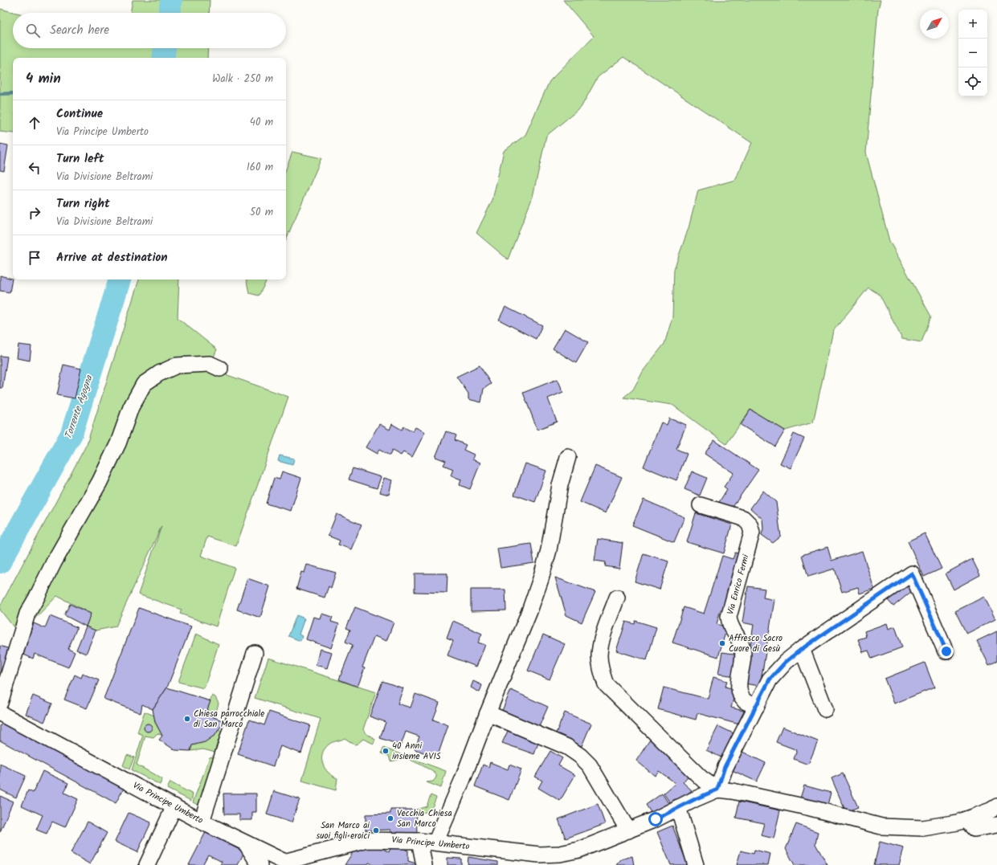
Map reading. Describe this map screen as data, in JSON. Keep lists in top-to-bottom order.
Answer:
{
  "streets": {
    "street": ["Via Enrico Fermi", "Via Principe Umberto"]
  },
  "water": ["Torrente Agogna"],
  "places": [
    "Affresco Sacro Cuore di Gesù",
    "Chiesa parrocchiale di San Marco",
    "40 Anni insieme AVIS",
    "Vecchia Chiesa San Marco",
    "San Marco ai suoi figli eroici"
  ],
  "north": "top right",
  "page": {
    "map_buttons": ["+", "−"],
    "search": "Search here",
    "heading": ["4 min", "Walk · 250 m"],
    "list": [
      ["Continue", "Via Principe Umberto", "40 m"],
      ["Turn left", "Via Divisione Beltrami", "160 m"],
      ["Turn right", "Via Divisione Beltrami", "50 m"],
      "Arrive at destination"
    ]
  }
}
